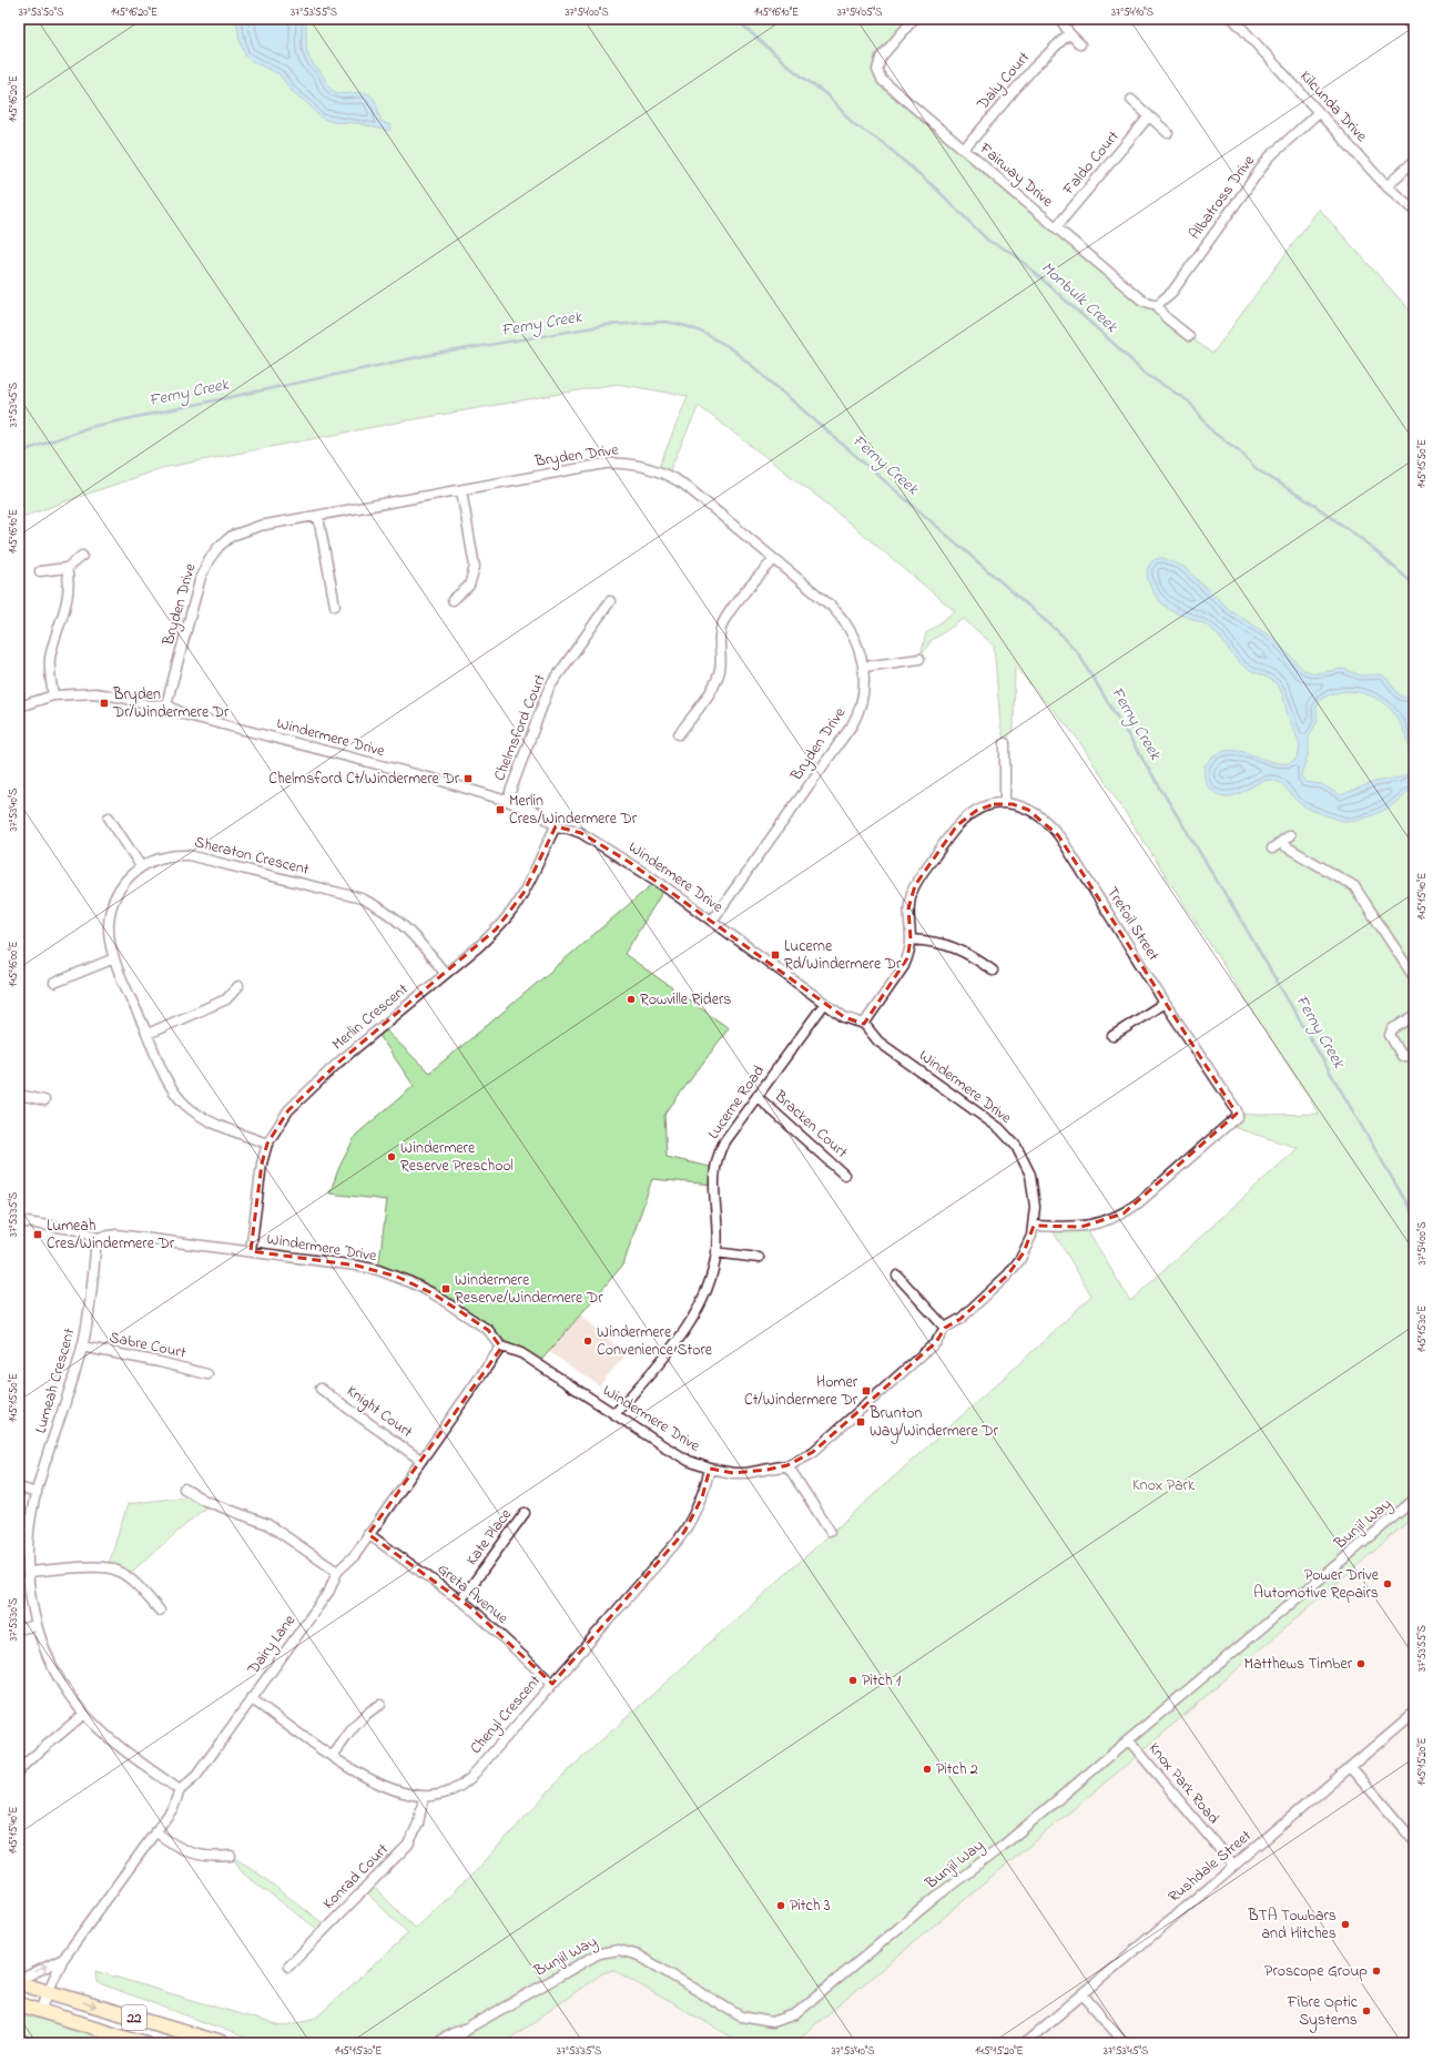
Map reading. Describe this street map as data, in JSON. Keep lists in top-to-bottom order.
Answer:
{
  "streets": {
    "main road": ["22"],
    "street": [
      "Daly Court",
      "Kilcunda Drive",
      "Faldo Court",
      "Fairway Drive",
      "Albatross Drive",
      "Bryden Drive",
      "Chelmsford Court",
      "Windermere Drive",
      "Sheraton Crescent",
      "Trefoil Street",
      "Merlin Crescent",
      "Lucerne Road",
      "Bracken Court",
      "Sabre Court",
      "Lumeah Crescent",
      "Knight Court",
      "Bunjil Way",
      "Kate Place",
      "Greta Avenue",
      "Dairy Lane",
      "Cheryl Crescent",
      "Knox Park Road",
      "Rushdale Street",
      "Konrad Court"
    ]
  },
  "crossings": [
    ["Daly Court", "Fairway Drive"],
    ["Kilcunda Drive", "Albatross Drive"],
    ["Faldo Court", "Fairway Drive"],
    ["Fairway Drive", "Albatross Drive"],
    ["Bryden Drive", "Windermere Drive"],
    ["Chelmsford Court", "Windermere Drive"],
    ["Windermere Drive", "Trefoil Street"],
    ["Windermere Drive", "Merlin Crescent"],
    ["Windermere Drive", "Lucerne Road"],
    ["Windermere Drive", "Lumeah Crescent"],
    ["Windermere Drive", "Dairy Lane"],
    ["Windermere Drive", "Cheryl Crescent"],
    ["Sheraton Crescent", "Merlin Crescent"],
    ["Lucerne Road", "Bracken Court"],
    ["Sabre Court", "Lumeah Crescent"],
    ["Lumeah Crescent", "Dairy Lane"],
    ["Knight Court", "Dairy Lane"],
    ["Bunjil Way", "Knox Park Road"],
    ["Kate Place", "Greta Avenue"],
    ["Greta Avenue", "Dairy Lane"],
    ["Greta Avenue", "Cheryl Crescent"],
    ["Dairy Lane", "Cheryl Crescent"],
    ["Dairy Lane", "22"],
    ["Cheryl Crescent", "Konrad Court"],
    ["Knox Park Road", "Rushdale Street"]
  ],
  "water": ["Monbulk Creek", "Ferny Creek"],
  "parks": ["Knox Park"],
  "places": {
    "transit": [
      "Bryden Dr/Windermere Dr",
      "Chelmsford Ct/Windermere Dr",
      "Merlin Cres/Windermere Dr",
      "Lucerne Rd/Windermere Dr",
      "Lumeah Cres/Windermere Dr",
      "Windermere Reserve/Windermere Dr",
      "Homer Ct/Windermere Dr",
      "Brunton Way/Windermere Dr"
    ],
    "other": [
      "Rowville Riders",
      "Windermere Reserve Preschool",
      "Windermere Convenience Store",
      "Power Drive Automotive Repairs",
      "Matthews Timber",
      "Pitch 1",
      "Pitch 2",
      "Pitch 3",
      "BTA Towbars and Hitches",
      "Proscope Group",
      "Fibre Optic Systems"
    ]
  },
  "coordinates": [
    "37°53'50\"S",
    "145°16'20\"E",
    "37°53'55\"S",
    "37°54'00\"S",
    "145°16'10\"E",
    "37°54'05\"S",
    "37°54'10\"S",
    "37°53'45\"S",
    "145°15'50\"E",
    "37°53'40\"S",
    "145°15'40\"E",
    "145°16'00\"E",
    "37°53'35\"S",
    "145°15'30\"E",
    "37°53'30\"S",
    "145°15'20\"E"
  ]
}
